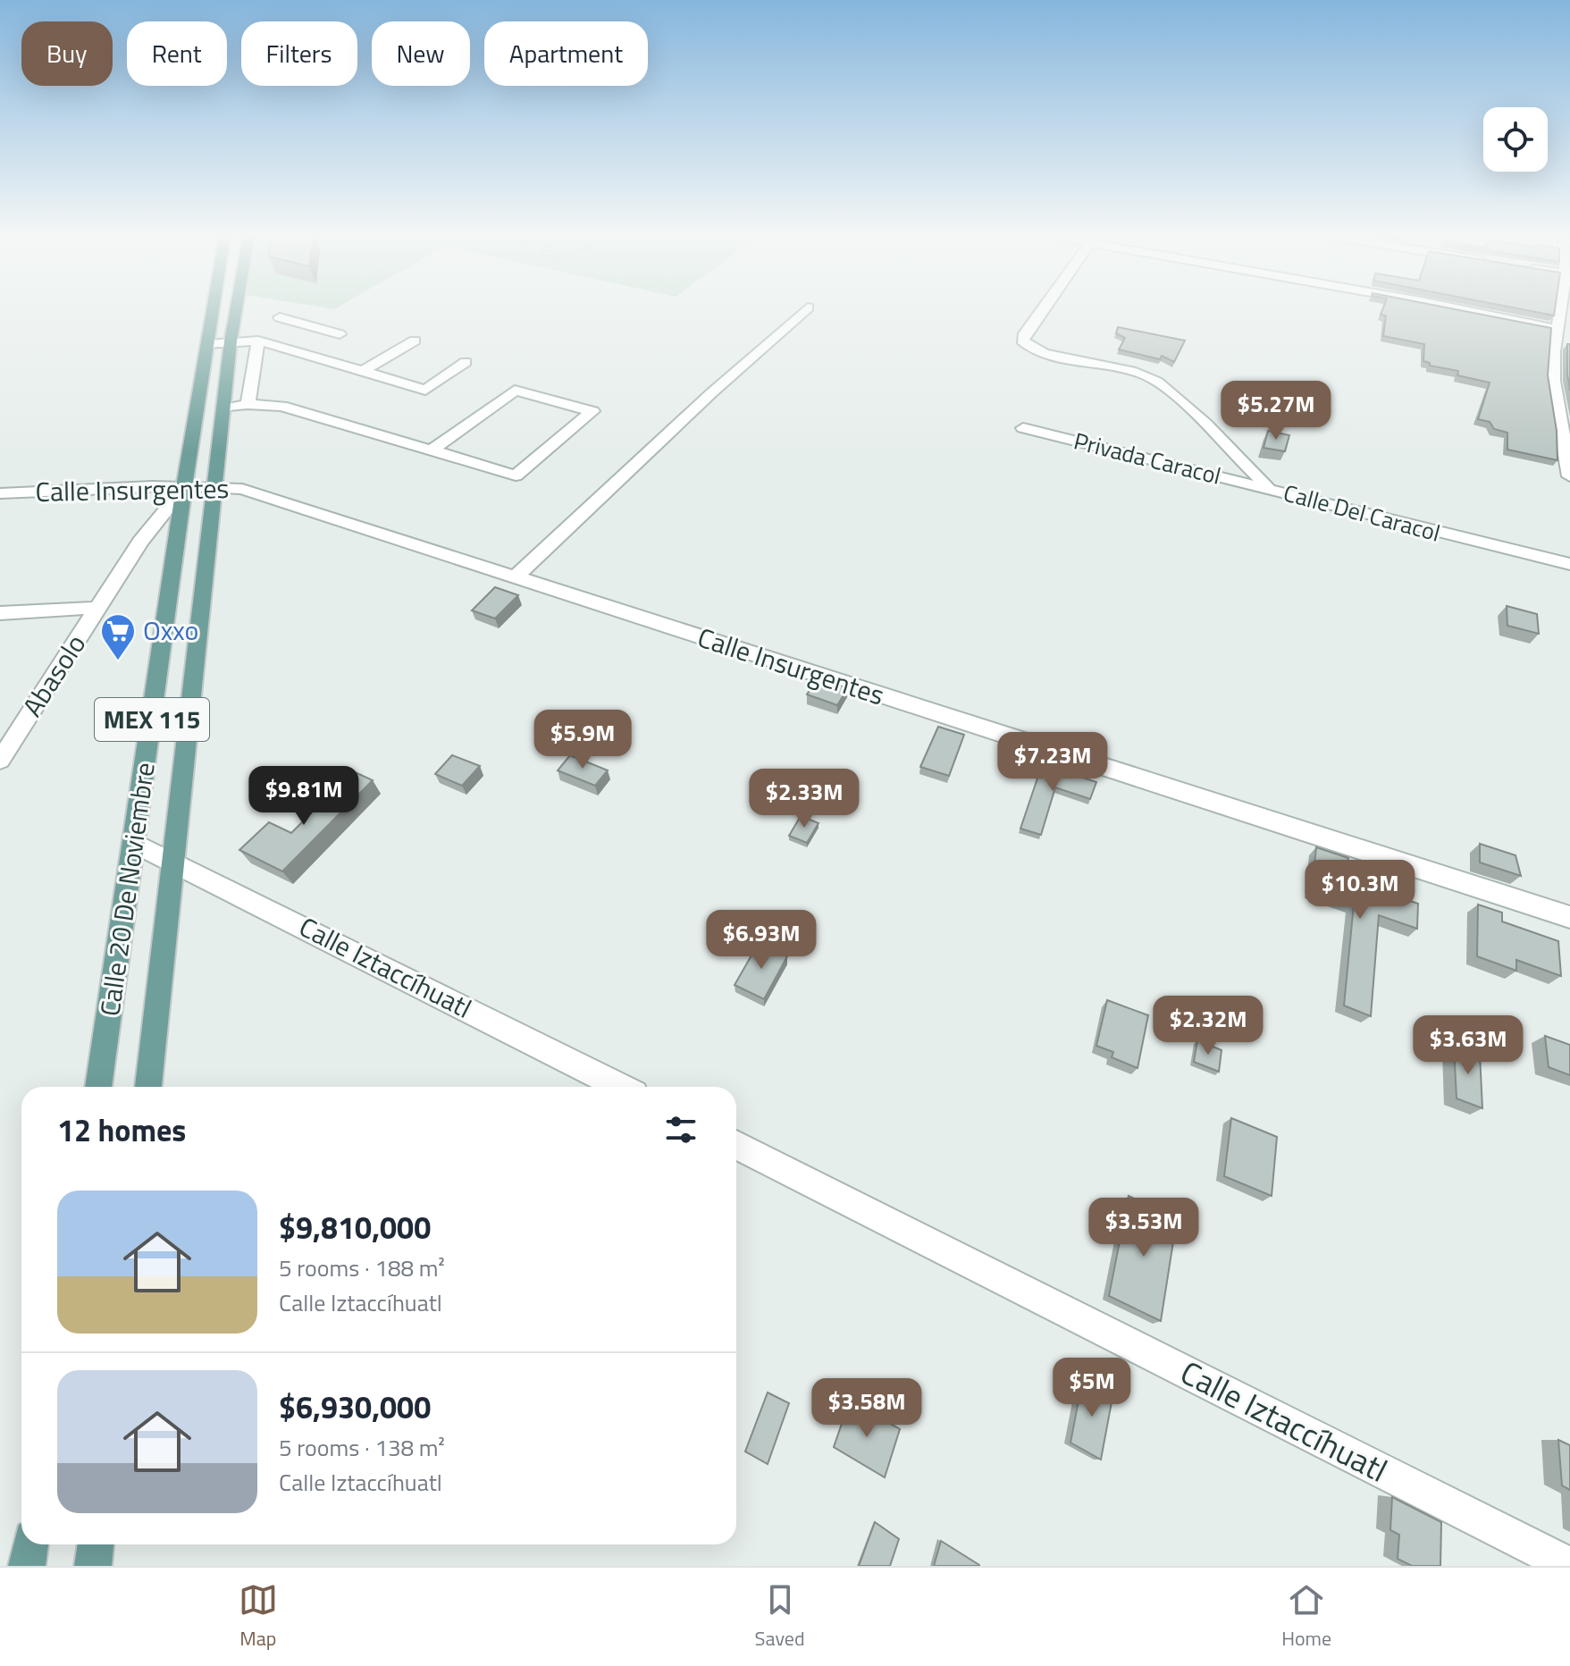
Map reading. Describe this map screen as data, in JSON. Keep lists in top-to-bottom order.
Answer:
{
  "streets": {
    "main road": ["MEX 115", "Calle 20 De Noviembre"],
    "street": [
      "Privada Caracol",
      "Calle Insurgentes",
      "Calle Del Caracol",
      "Abasolo",
      "Calle Iztaccíhuatl"
    ]
  },
  "crossings": [
    ["Privada Caracol", "Calle Del Caracol"],
    ["Calle Insurgentes", "Abasolo"],
    ["Calle Insurgentes", "Calle 20 De Noviembre"],
    ["Abasolo", "Calle 20 De Noviembre"],
    ["MEX 115", "Calle 20 De Noviembre"],
    ["Calle 20 De Noviembre", "Calle Iztaccíhuatl"]
  ],
  "places": {
    "supermarket": ["Oxxo"]
  },
  "page": {
    "chip": [
      "Buy",
      "Rent",
      "Filters",
      "New",
      "Apartment"
    ],
    "price": [
      "$5.27M",
      "$5.9M",
      "$7.23M",
      "$9.81M",
      "$2.33M",
      "$10.3M",
      "$6.93M",
      "$2.32M",
      "$3.63M",
      "$3.53M",
      "$5M",
      "$3.58M"
    ],
    "heading": "12 homes",
    "list": [
      {
        "name": "$9,810,000",
        "note": "5 rooms · 188 m² · Calle Iztaccíhuatl"
      },
      {
        "name": "$6,930,000",
        "note": "5 rooms · 138 m² · Calle Iztaccíhuatl"
      }
    ],
    "tabs": ["Map", "Saved", "Home"]
  }
}
